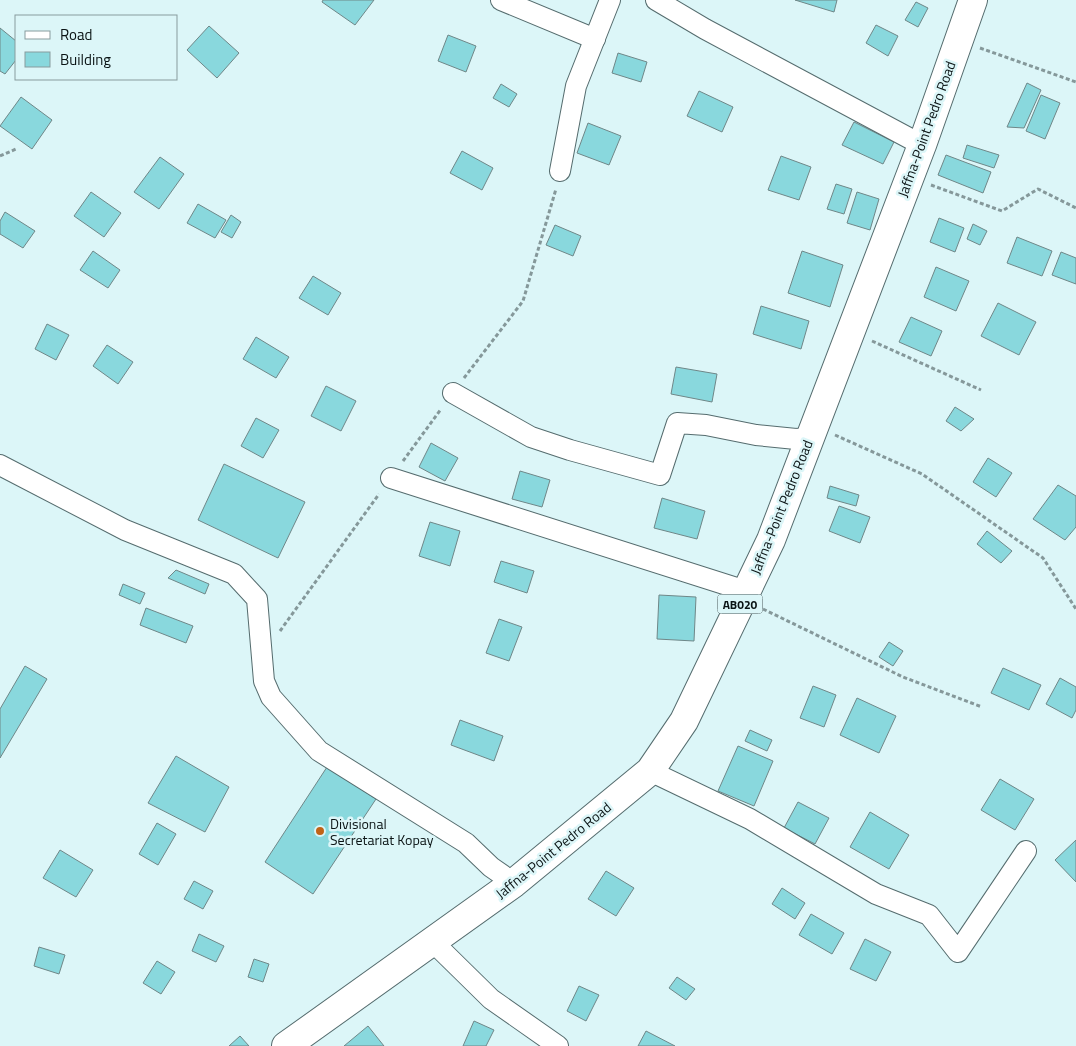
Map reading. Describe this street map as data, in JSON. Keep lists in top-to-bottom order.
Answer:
{
  "streets": {
    "main road": ["Jaffna-Point Pedro Road", "AB020"]
  },
  "places": ["Divisional Secretariat Kopay"],
  "legend": ["Road", "Building"]
}
